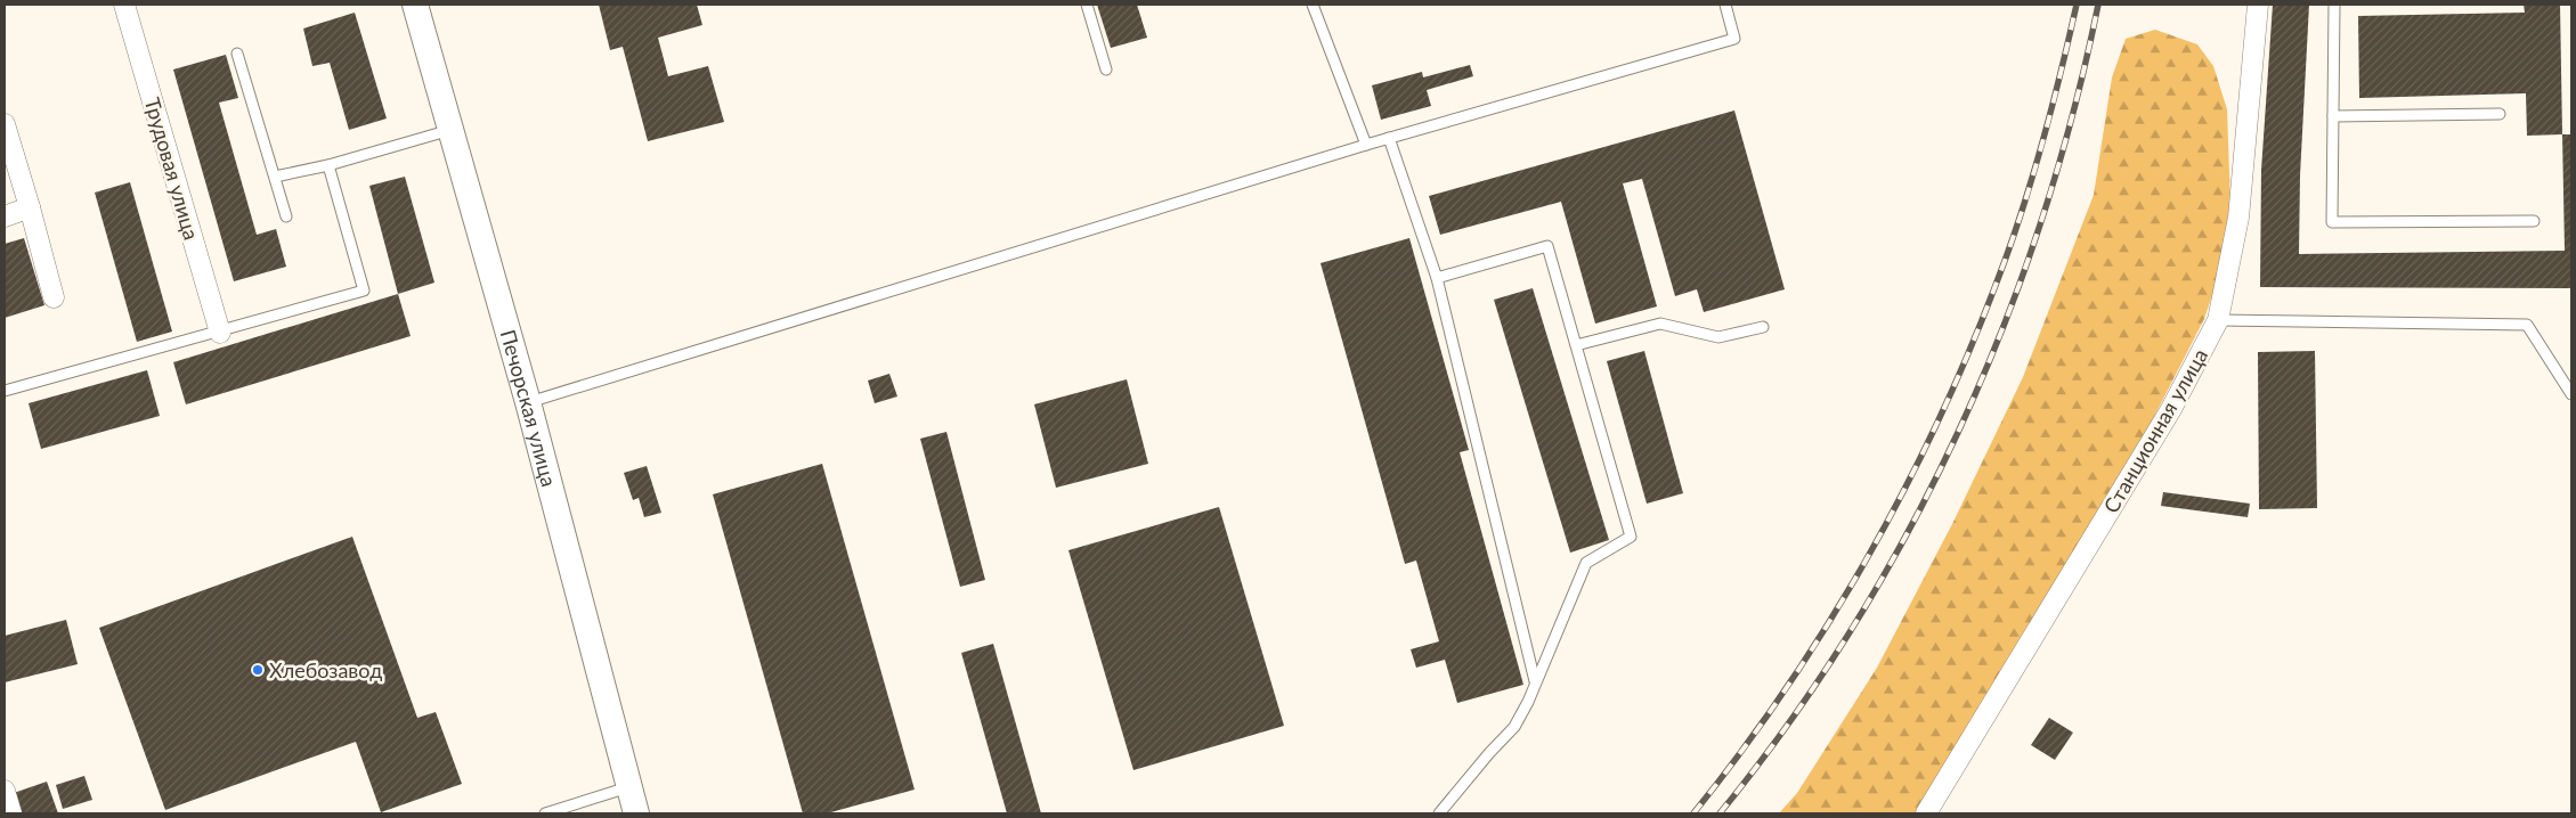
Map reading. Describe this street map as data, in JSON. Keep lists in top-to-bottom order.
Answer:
{
  "streets": {
    "street": ["Трудовая улица", "Печорская улица", "Станционная улица"]
  },
  "places": ["Хлебозавод"]
}
